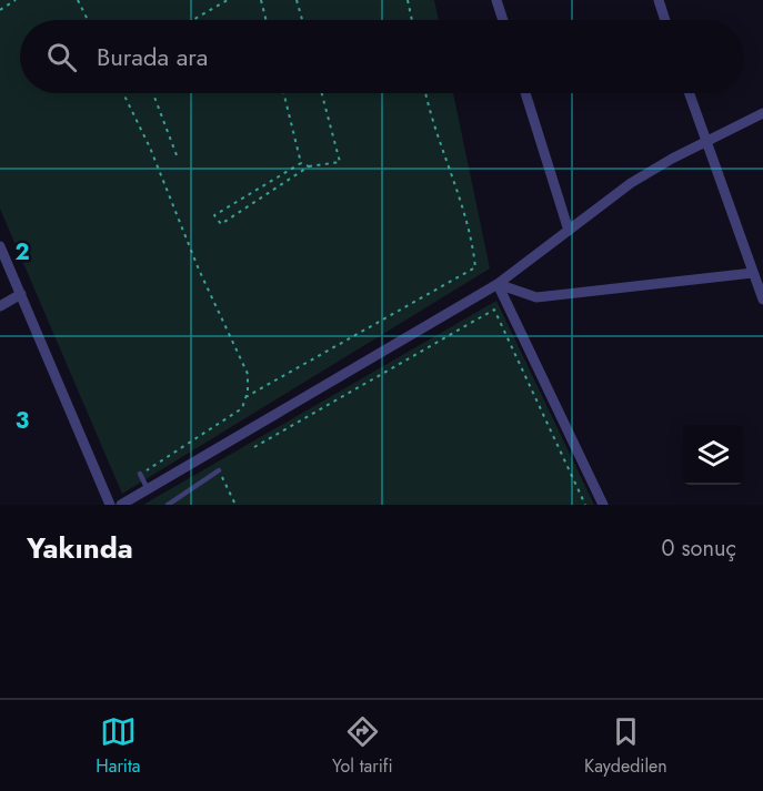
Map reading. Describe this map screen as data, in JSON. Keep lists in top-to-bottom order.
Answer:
{
  "page": {
    "search": "Burada ara",
    "heading": ["Yakında", "0 sonuç"],
    "nav": ["Harita", "Yol tarifi", "Kaydedilen"]
  },
  "grid": {
    "rows": ["2", "3"]
  }
}
